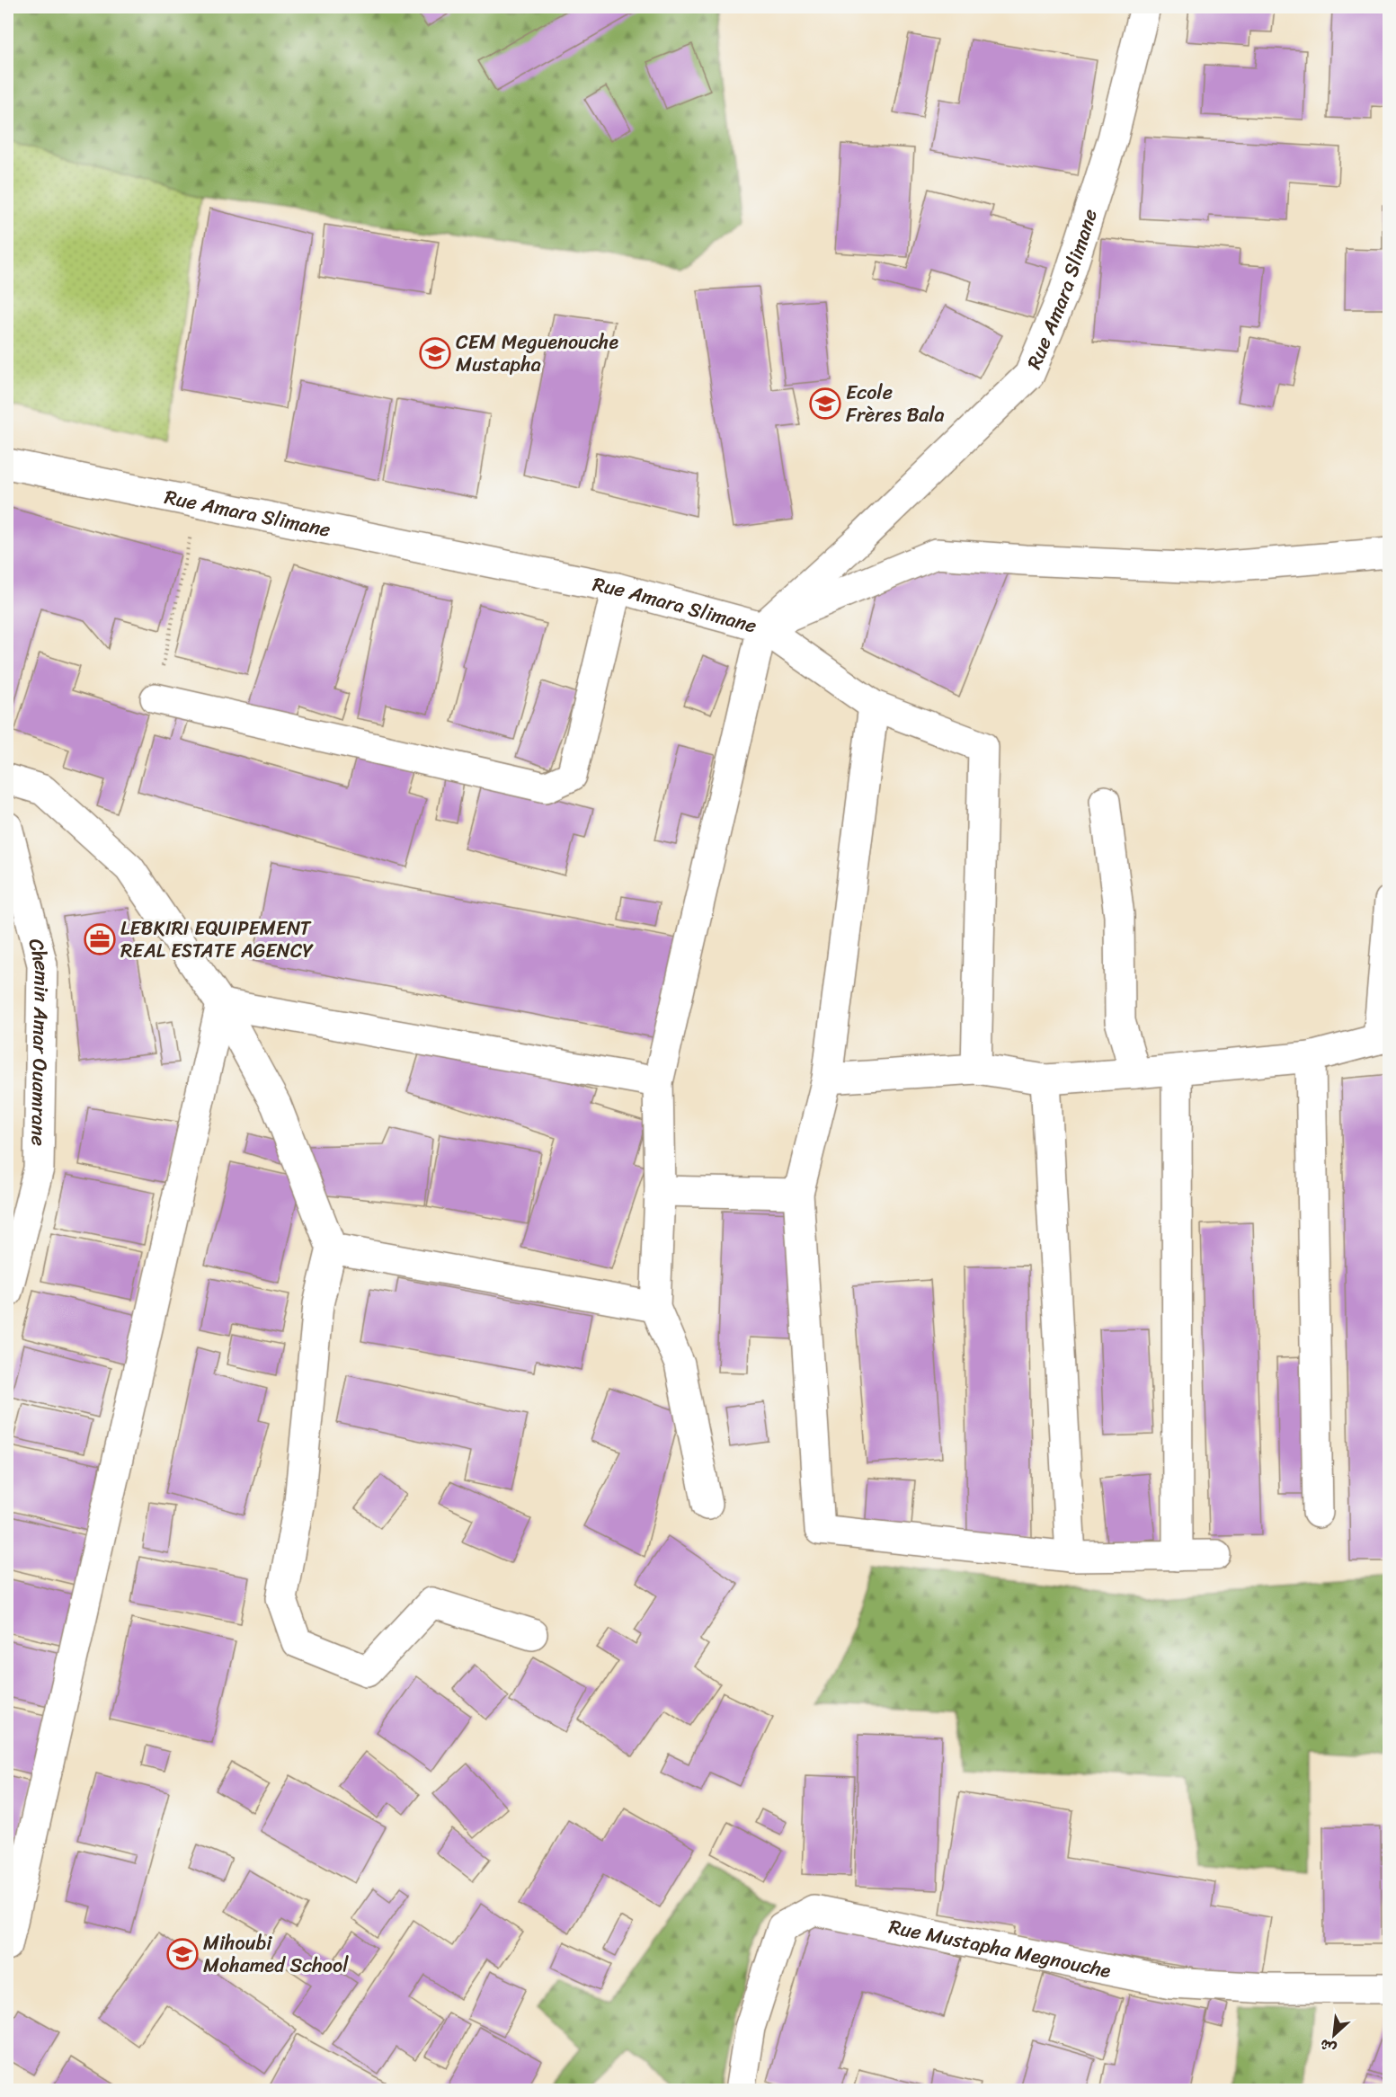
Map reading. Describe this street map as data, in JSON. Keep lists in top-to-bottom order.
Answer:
{
  "streets": {
    "street": ["Rue Amara Slimane", "Chemin Amar Ouamrane", "Rue Mustapha Megnouche"]
  },
  "places": {
    "school or university": ["CEM Meguenouche Mustapha", "Ecole Frères Bala", "Mihoubi Mohamed School"],
    "office": ["LEBKIRI EQUIPEMENT REAL ESTATE AGENCY"]
  },
  "north": "bottom left"
}
